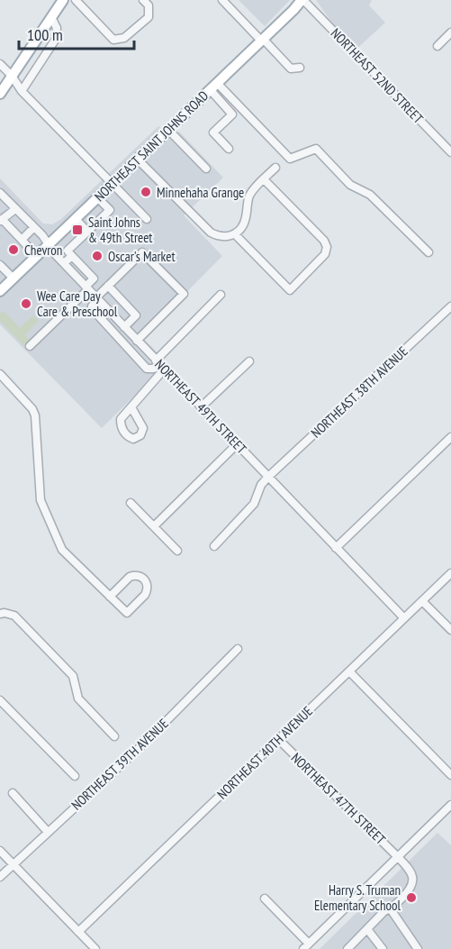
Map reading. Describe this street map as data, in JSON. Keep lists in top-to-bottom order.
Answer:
{
  "streets": {
    "main road": ["NORTHEAST SAINT JOHNS ROAD"],
    "street": [
      "NORTHEAST 52ND STREET",
      "NORTHEAST 38TH AVENUE",
      "NORTHEAST 49TH STREET",
      "NORTHEAST 40TH AVENUE",
      "NORTHEAST 39TH AVENUE",
      "NORTHEAST 47TH STREET"
    ]
  },
  "crossings": [
    ["NORTHEAST 52ND STREET", "NORTHEAST SAINT JOHNS ROAD"],
    ["NORTHEAST SAINT JOHNS ROAD", "NORTHEAST 49TH STREET"],
    ["NORTHEAST 38TH AVENUE", "NORTHEAST 49TH STREET"],
    ["NORTHEAST 49TH STREET", "NORTHEAST 40TH AVENUE"],
    ["NORTHEAST 40TH AVENUE", "NORTHEAST 47TH STREET"]
  ],
  "places": {
    "other": [
      "Minnehaha Grange",
      "Chevron",
      "Oscar's Market",
      "Wee Care Day Care & Preschool",
      "Harry S. Truman Elementary School"
    ],
    "transit": ["Saint Johns & 49th Street"]
  },
  "scale_bar": "100 m"
}
